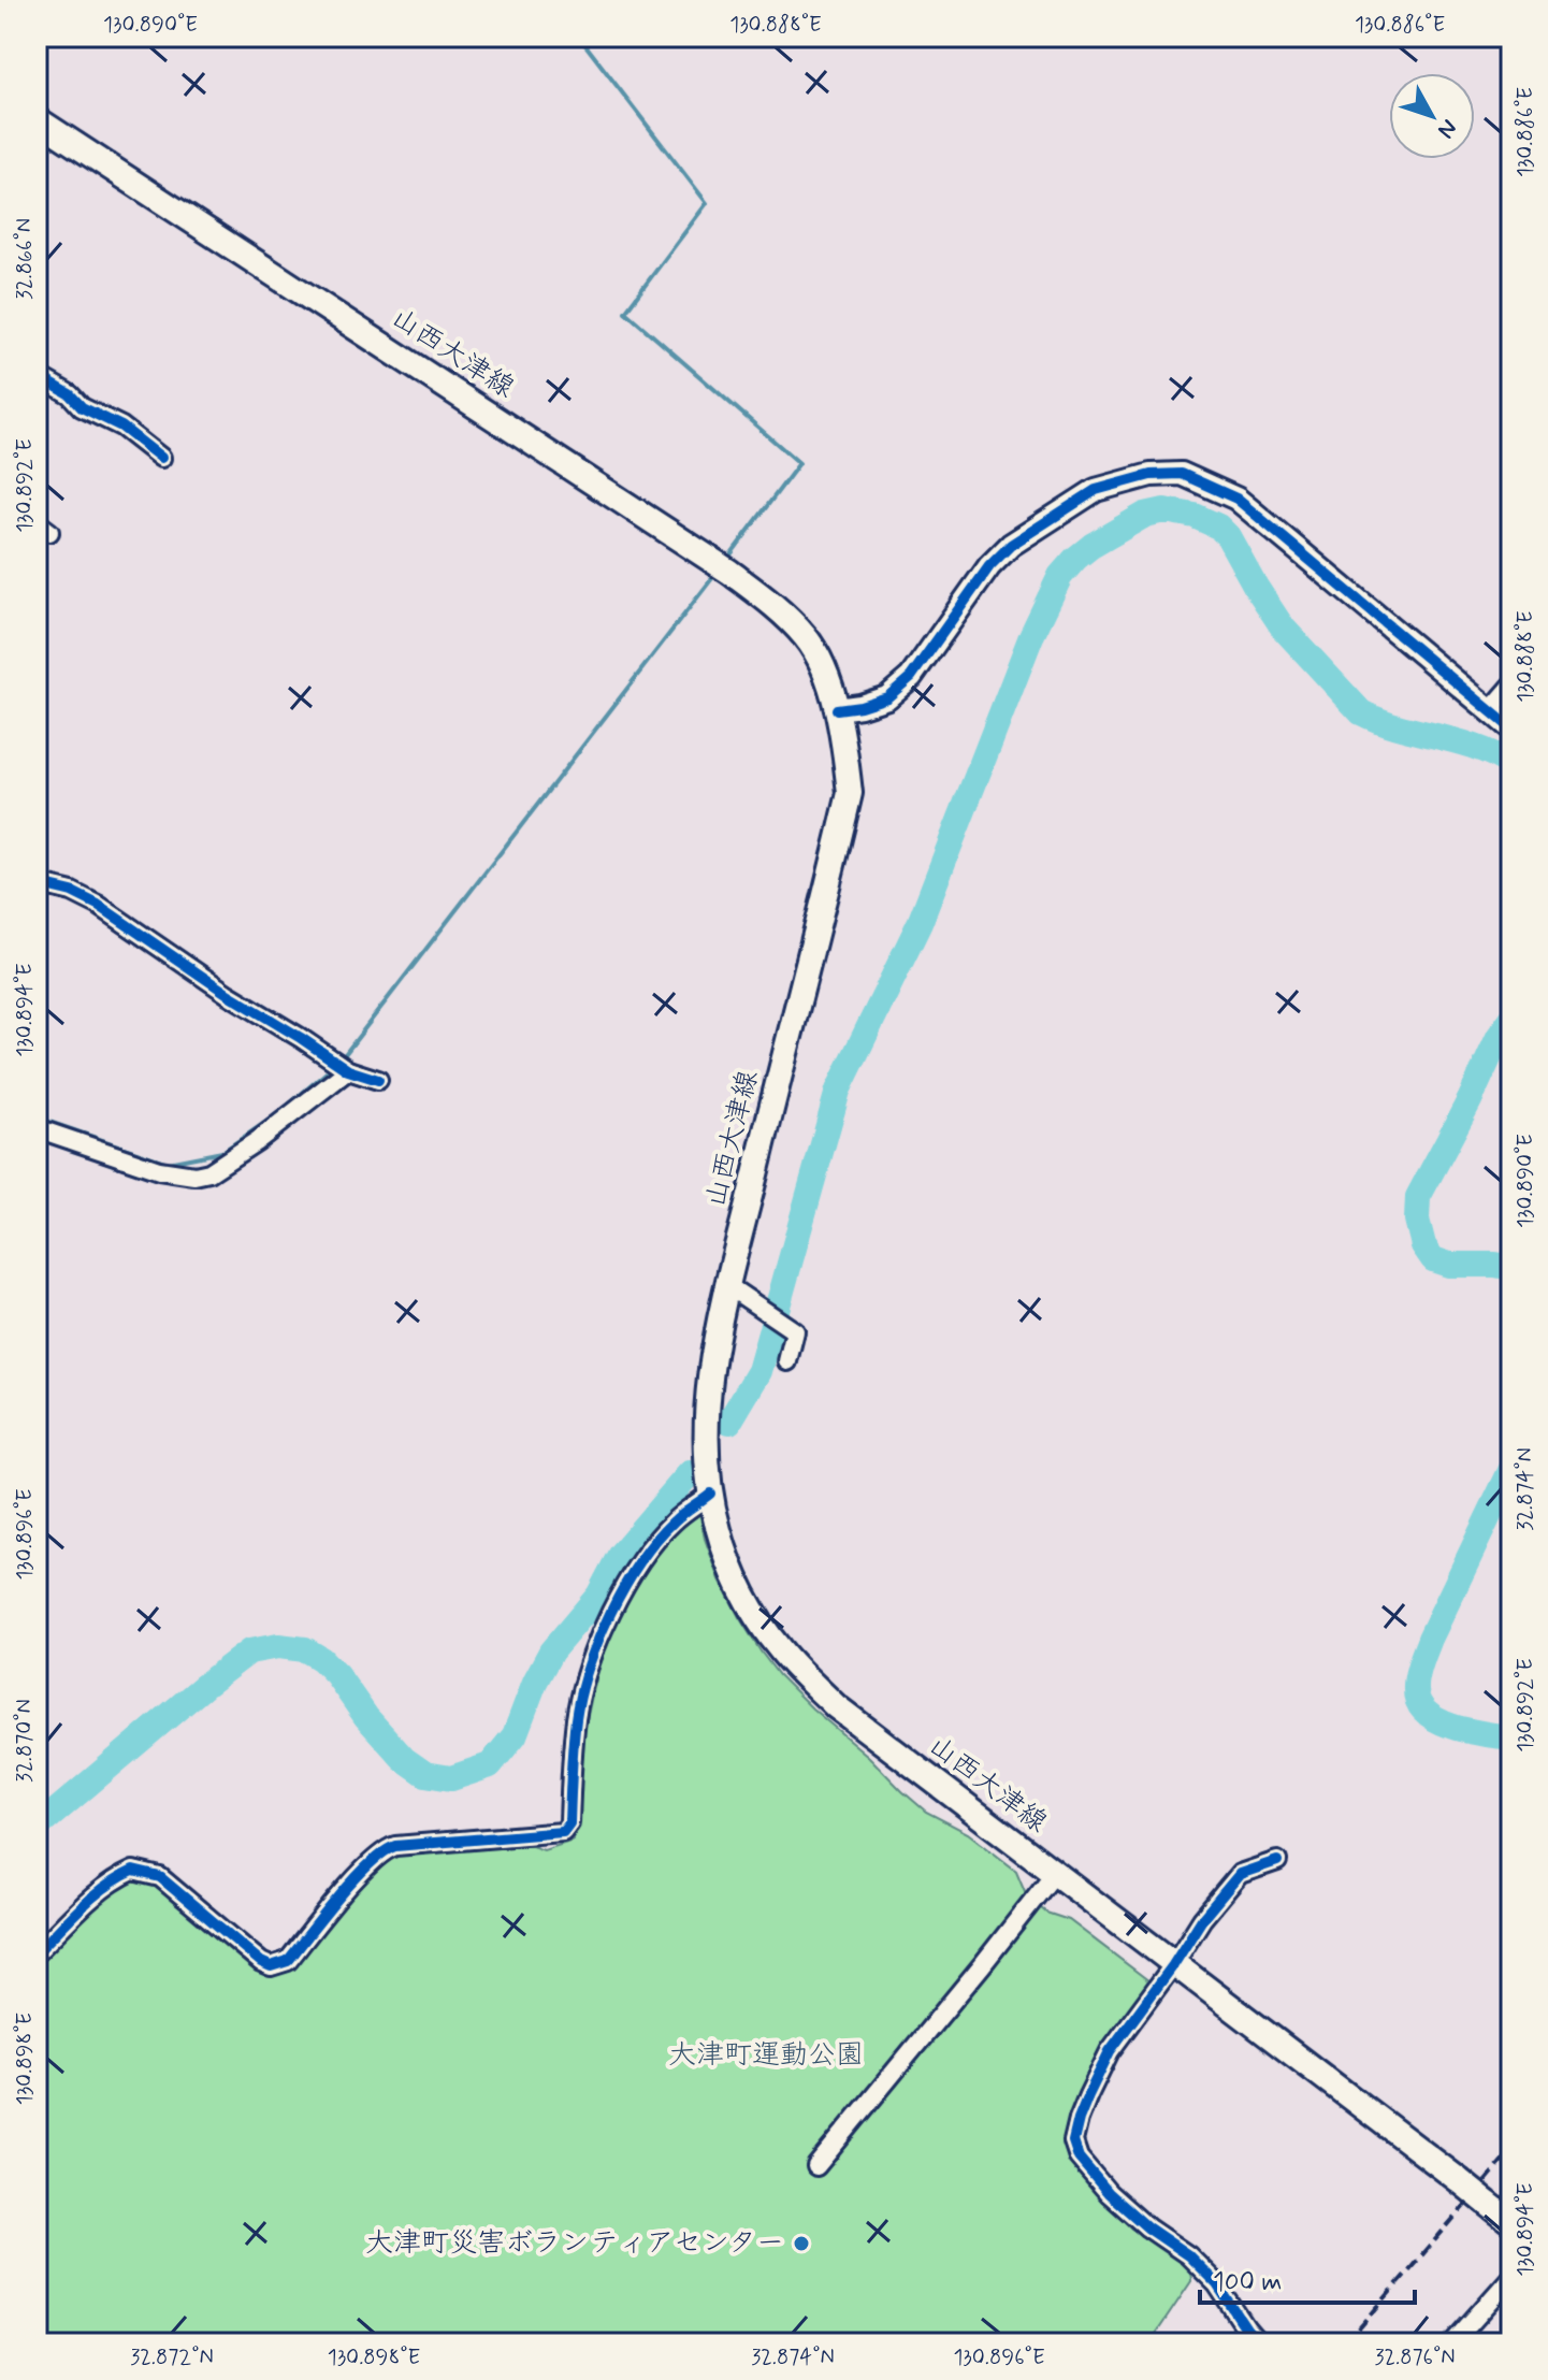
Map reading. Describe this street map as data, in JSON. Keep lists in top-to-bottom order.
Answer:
{
  "streets": {
    "main road": ["山西大津線"]
  },
  "parks": ["大津町運動公園"],
  "places": ["大津町災害ボランティアセンター"],
  "scale_bar": "100 m",
  "north": "bottom right",
  "coordinates": [
    "130.890°E",
    "130.888°E",
    "130.886°E",
    "32.866°N",
    "130.892°E",
    "130.894°E",
    "32.874°N",
    "130.896°E",
    "32.870°N",
    "130.898°E",
    "32.872°N",
    "32.876°N"
  ]
}
